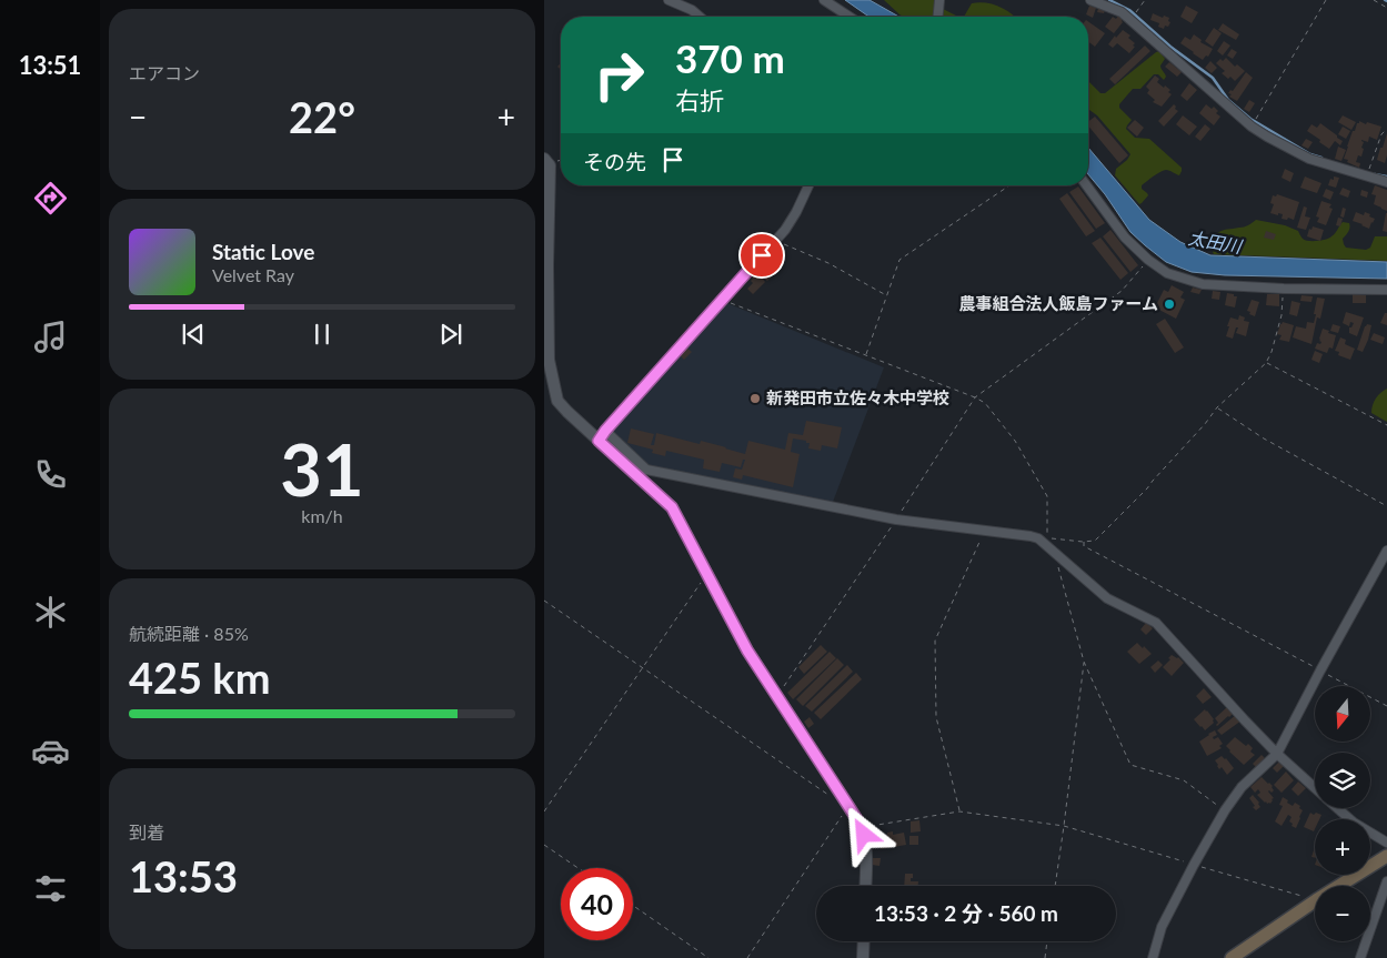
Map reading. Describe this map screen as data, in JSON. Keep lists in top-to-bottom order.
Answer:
{
  "water": ["太田川"],
  "places": ["農事組合法人飯島ファーム", "新発田市立佐々木中学校"],
  "north": "bottom",
  "page": {
    "tabs": "13:51",
    "tile": [
      "エアコン",
      ["31", "km/h"],
      ["航続距離 · 85%", "425 km"],
      ["到着", "13:53"]
    ],
    "turn": ["370 m", "右折"],
    "heat": ["−", "22°", "+"],
    "then": "その先",
    "song": ["Static Love", "Velvet Ray"],
    "map_buttons": ["+", "−"],
    "limit": "40",
    "trip": "13:53 · 2 分 · 560 m"
  }
}
